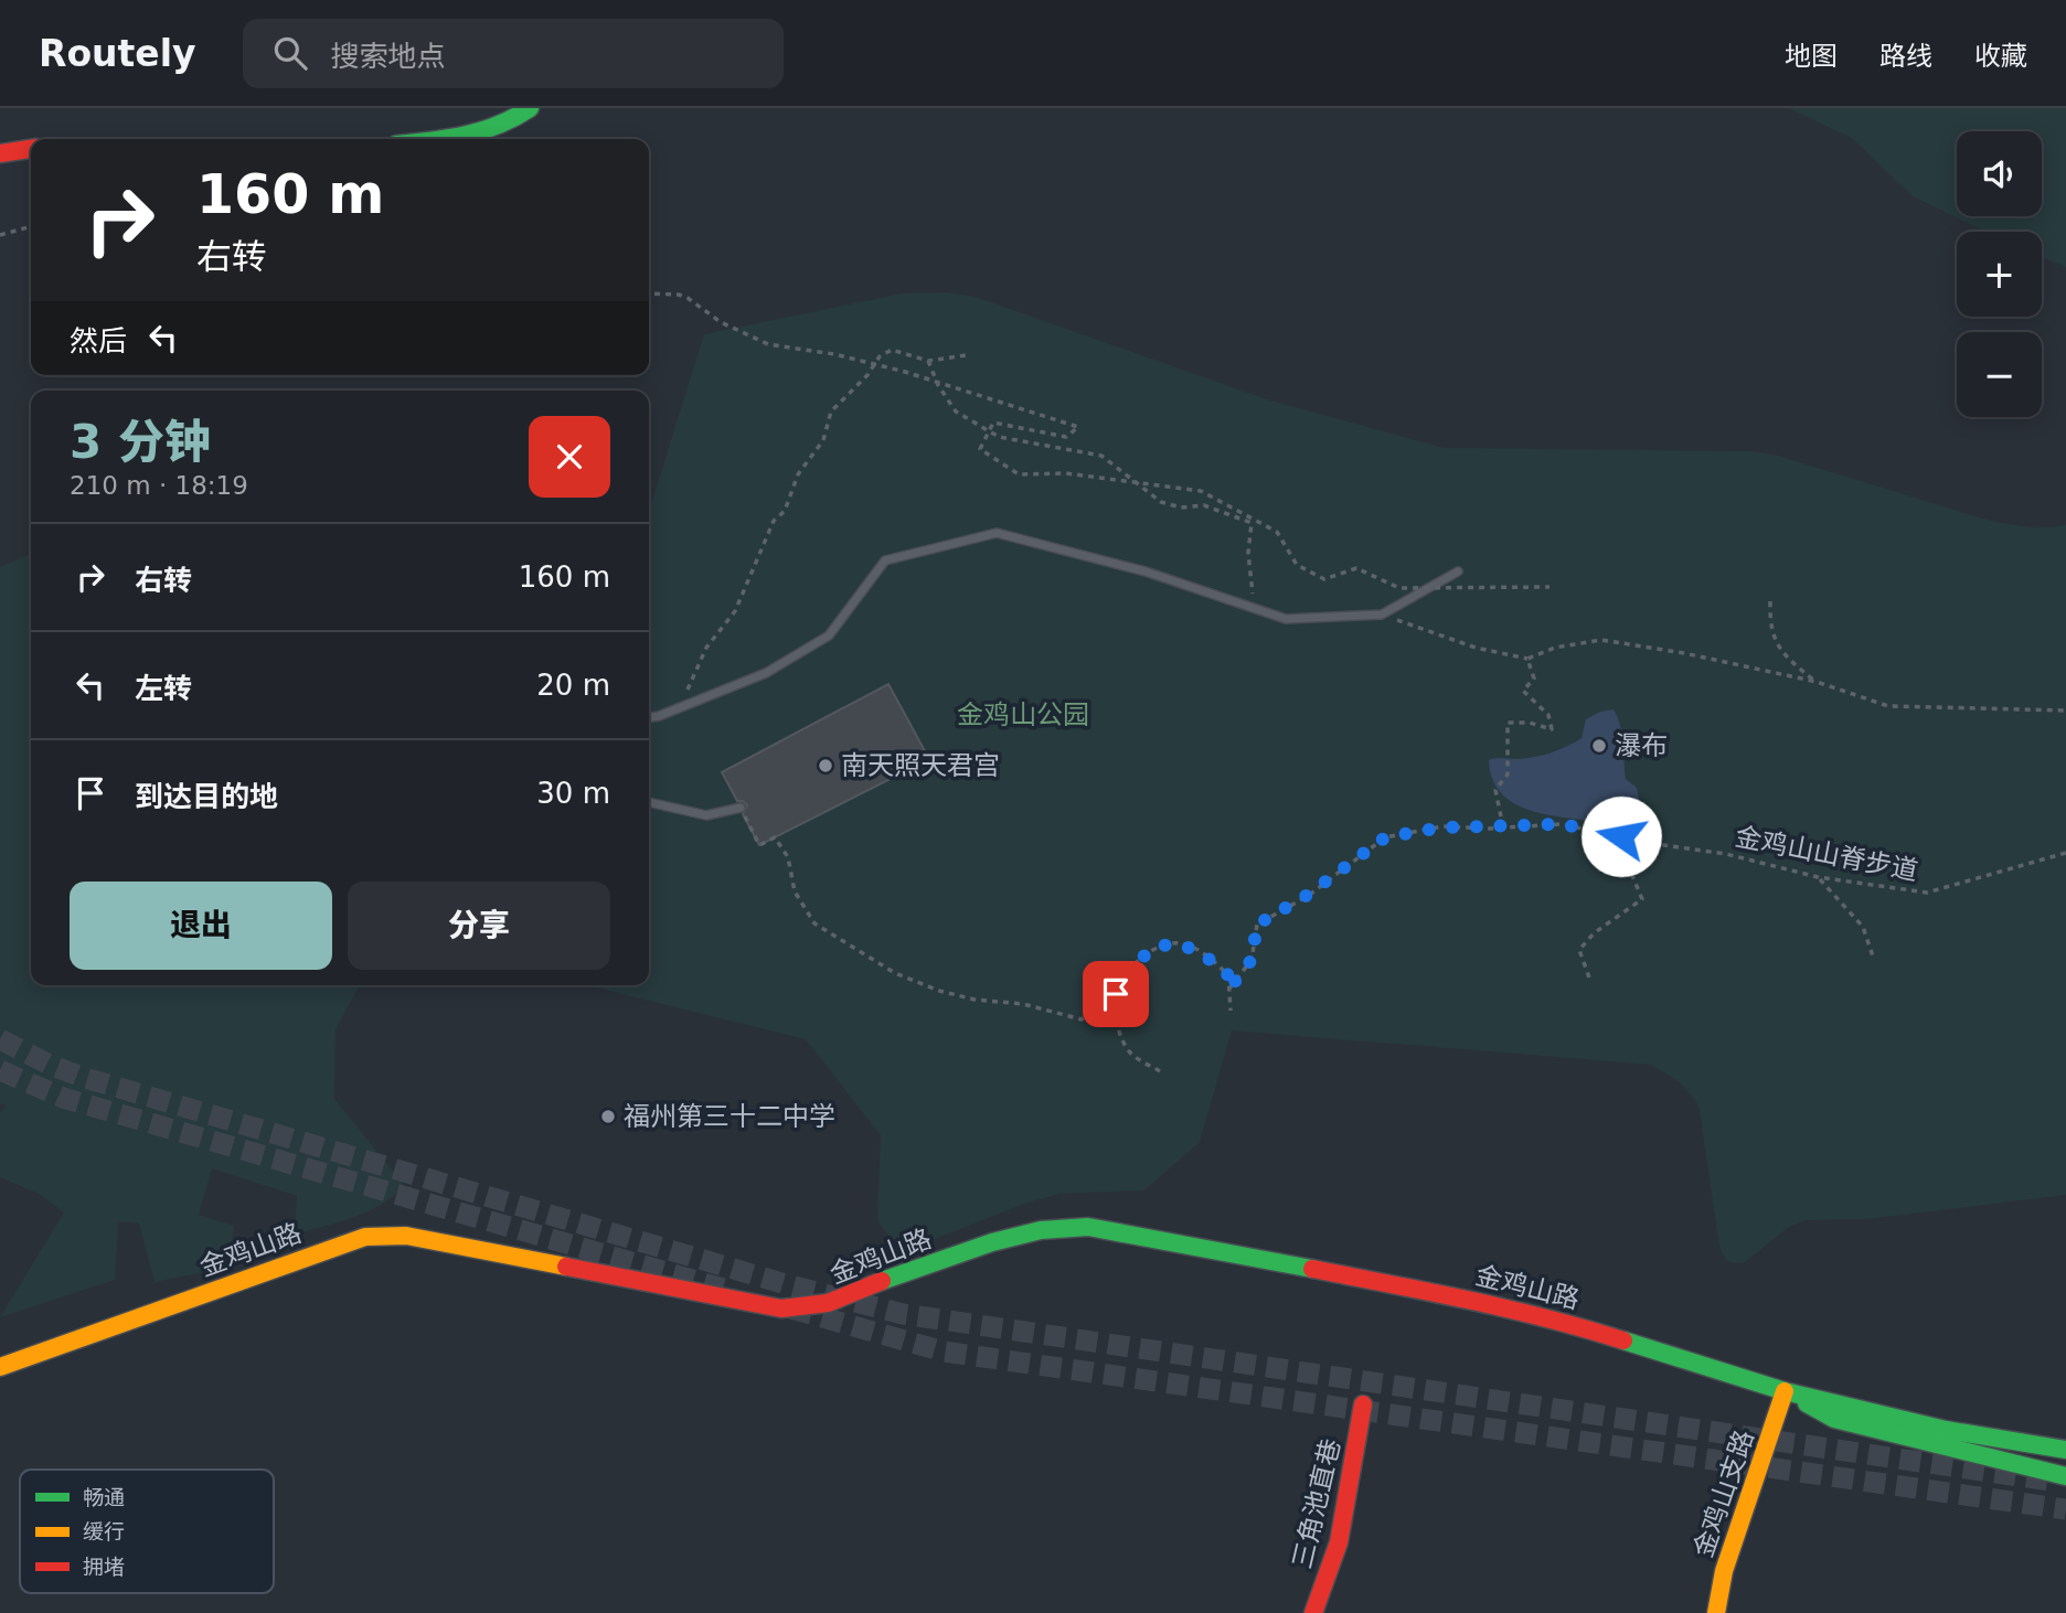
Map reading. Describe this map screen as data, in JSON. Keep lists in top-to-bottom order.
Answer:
{
  "streets": {
    "street": ["金鸡山路", "金鸡山支路", "三角池直巷"],
    "path": ["金鸡山山脊步道"]
  },
  "crossings": [
    ["金鸡山路", "金鸡山支路"]
  ],
  "parks": ["金鸡山公园"],
  "places": ["瀑布", "南天照天君宫", "福州第三十二中学"],
  "legend": ["畅通", "缓行", "拥堵"],
  "page": {
    "header": "Routely",
    "search": "搜索地点",
    "nav": ["地图", "路线", "收藏"],
    "map_buttons": ["+", "−"],
    "turn": ["160 m", "右转"],
    "then": "然后",
    "heading": ["3 分钟", "210 m · 18:19"],
    "list": [
      {
        "name": "右转",
        "value": "160 m"
      },
      {
        "name": "左转",
        "value": "20 m"
      },
      {
        "name": "到达目的地",
        "value": "30 m"
      }
    ],
    "buttons": ["退出", "分享"]
  }
}
